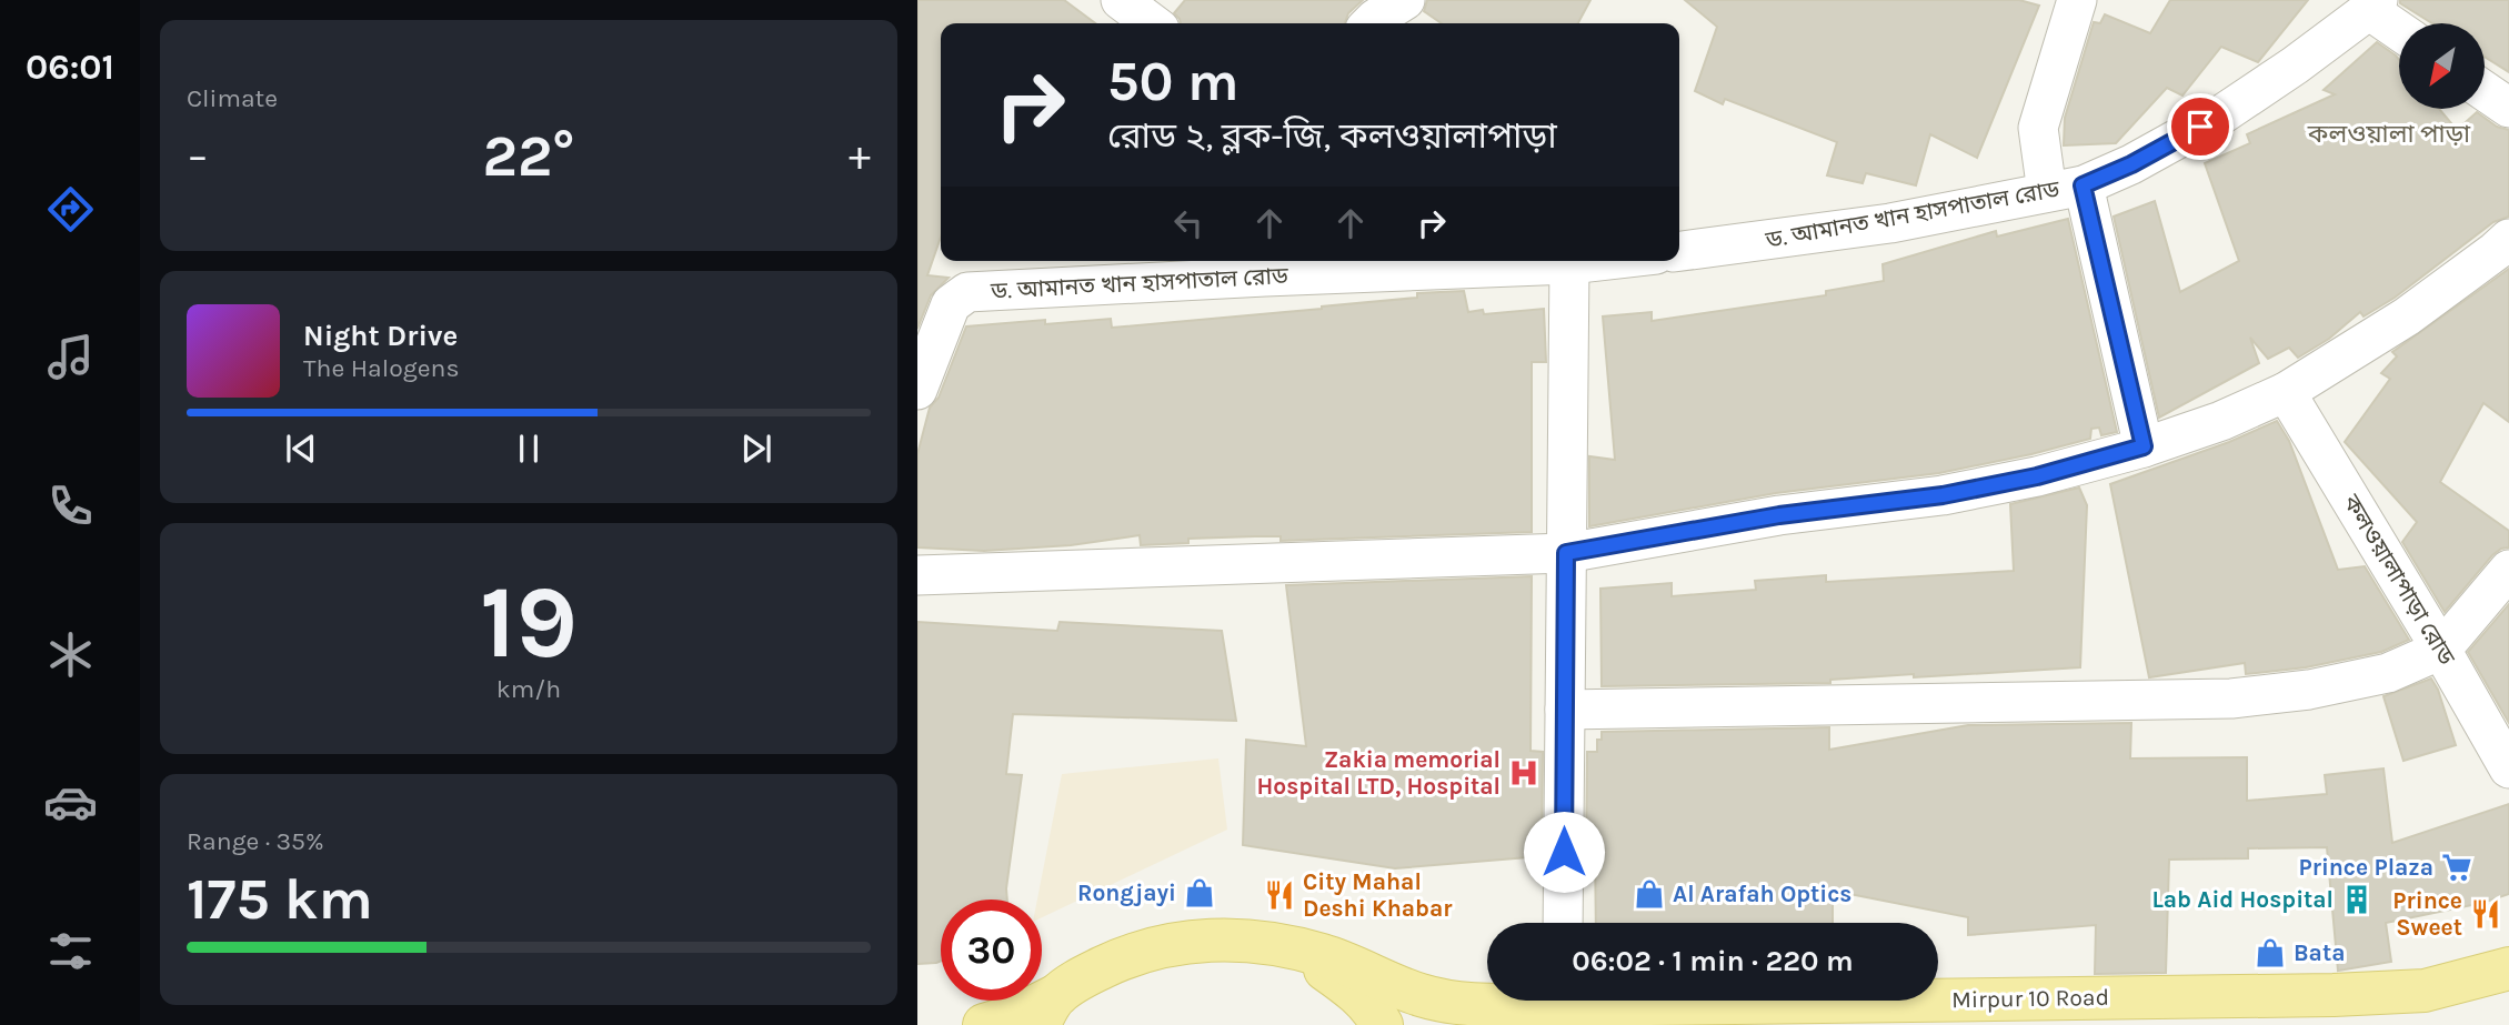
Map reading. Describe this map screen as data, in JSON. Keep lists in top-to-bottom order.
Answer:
{
  "streets": {
    "main road": ["Mirpur 10 Road"],
    "street": ["ড. আমানত খান হাসপাতাল রোড", "কলওয়ালাপাড়া রোড"]
  },
  "districts": ["কলওয়ালা পাড়া"],
  "places": {
    "hospital": ["Zakia memorial Hospital LTD, Hospital"],
    "supermarket": ["Prince Plaza"],
    "shop": ["Rongjayi", "Al Arafah Optics", "Bata"],
    "restaurant": ["City Mahal Deshi Khabar", "Prince Sweet"],
    "building": ["Lab Aid Hospital"]
  },
  "north": "bottom left",
  "page": {
    "tabs": "06:01",
    "tile": [
      "Climate",
      ["19", "km/h"],
      ["Range · 35%", "175 km"]
    ],
    "turn": ["50 m", "রোড ২, ব্লক-জি, কলওয়ালাপাড়া"],
    "heat": ["−", "22°", "+"],
    "song": ["Night Drive", "The Halogens"],
    "limit": "30",
    "trip": "06:02 · 1 min · 220 m"
  }
}
